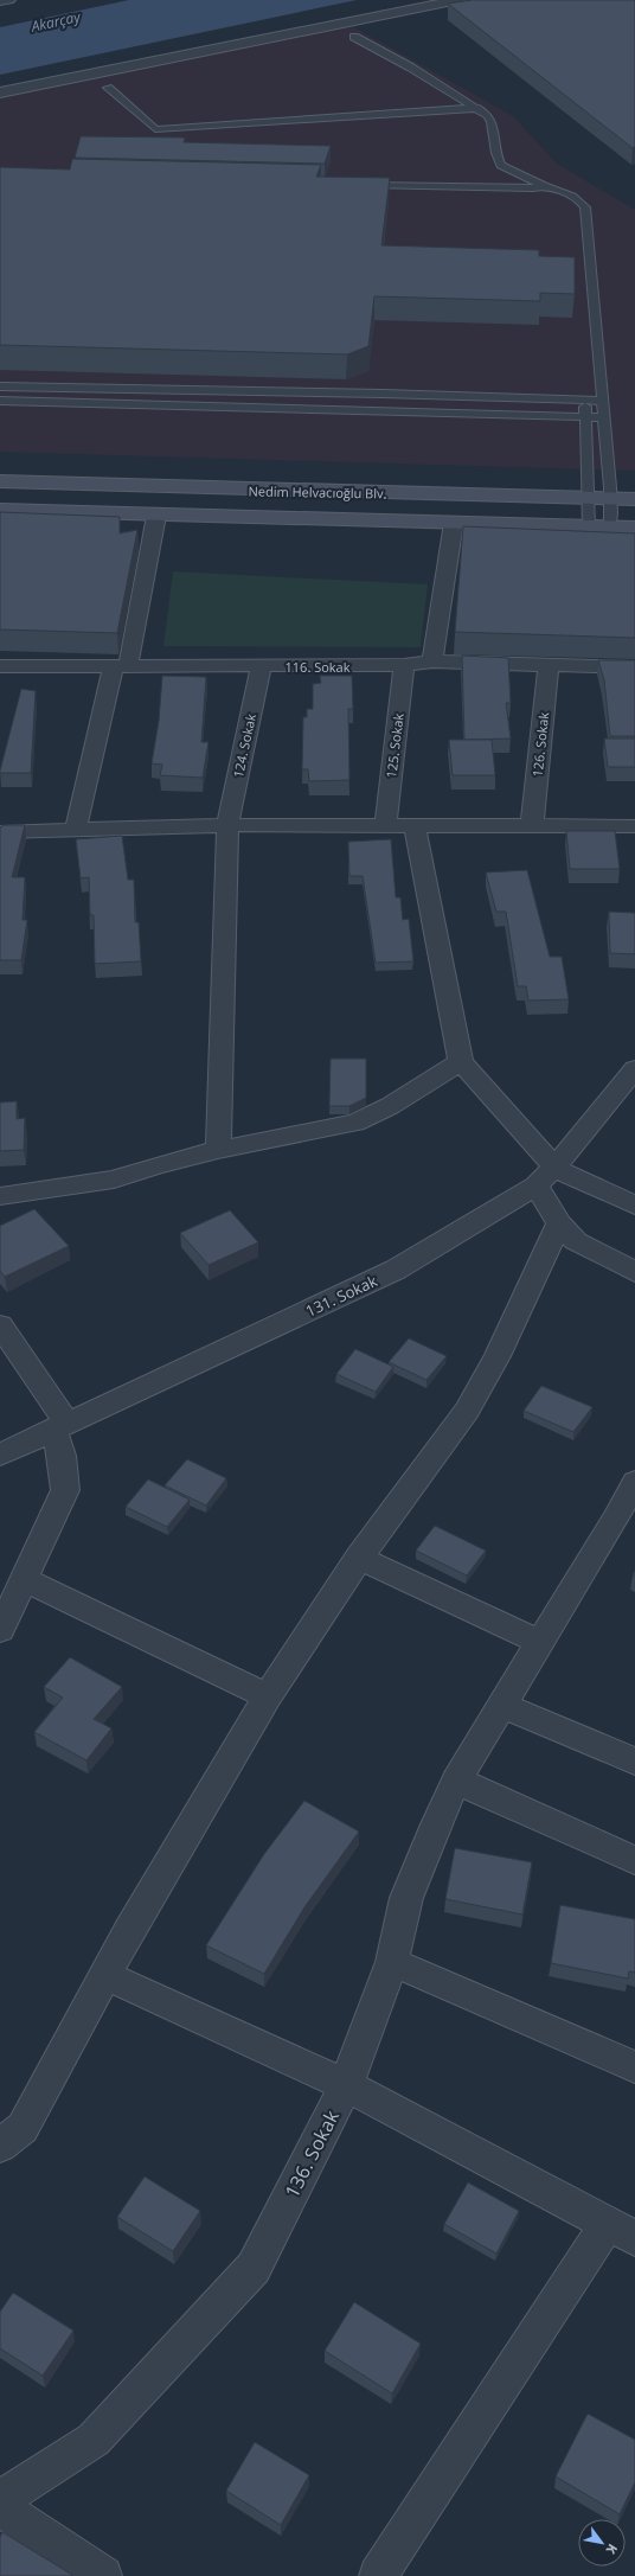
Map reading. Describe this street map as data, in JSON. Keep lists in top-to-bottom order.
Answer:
{
  "streets": {
    "main road": ["Nedim Helvacıoğlu Blv."],
    "street": [
      "116. Sokak",
      "126. Sokak",
      "124. Sokak",
      "125. Sokak",
      "131. Sokak",
      "136. Sokak"
    ]
  },
  "crossings": [
    ["116. Sokak", "126. Sokak"],
    ["116. Sokak", "124. Sokak"],
    ["116. Sokak", "125. Sokak"]
  ],
  "water": ["Akarçay"],
  "north": "bottom right"
}
